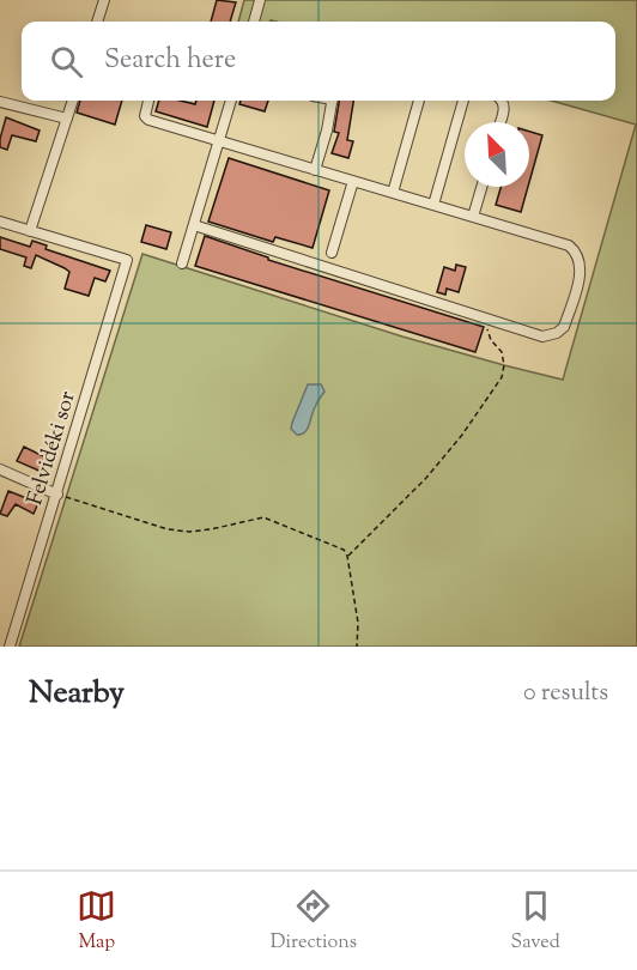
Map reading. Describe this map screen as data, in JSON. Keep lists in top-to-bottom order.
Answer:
{
  "streets": {
    "street": ["Felvidéki sor"]
  },
  "north": "top left",
  "page": {
    "search": "Search here",
    "heading": ["Nearby", "0 results"],
    "nav": ["Map", "Directions", "Saved"]
  }
}
